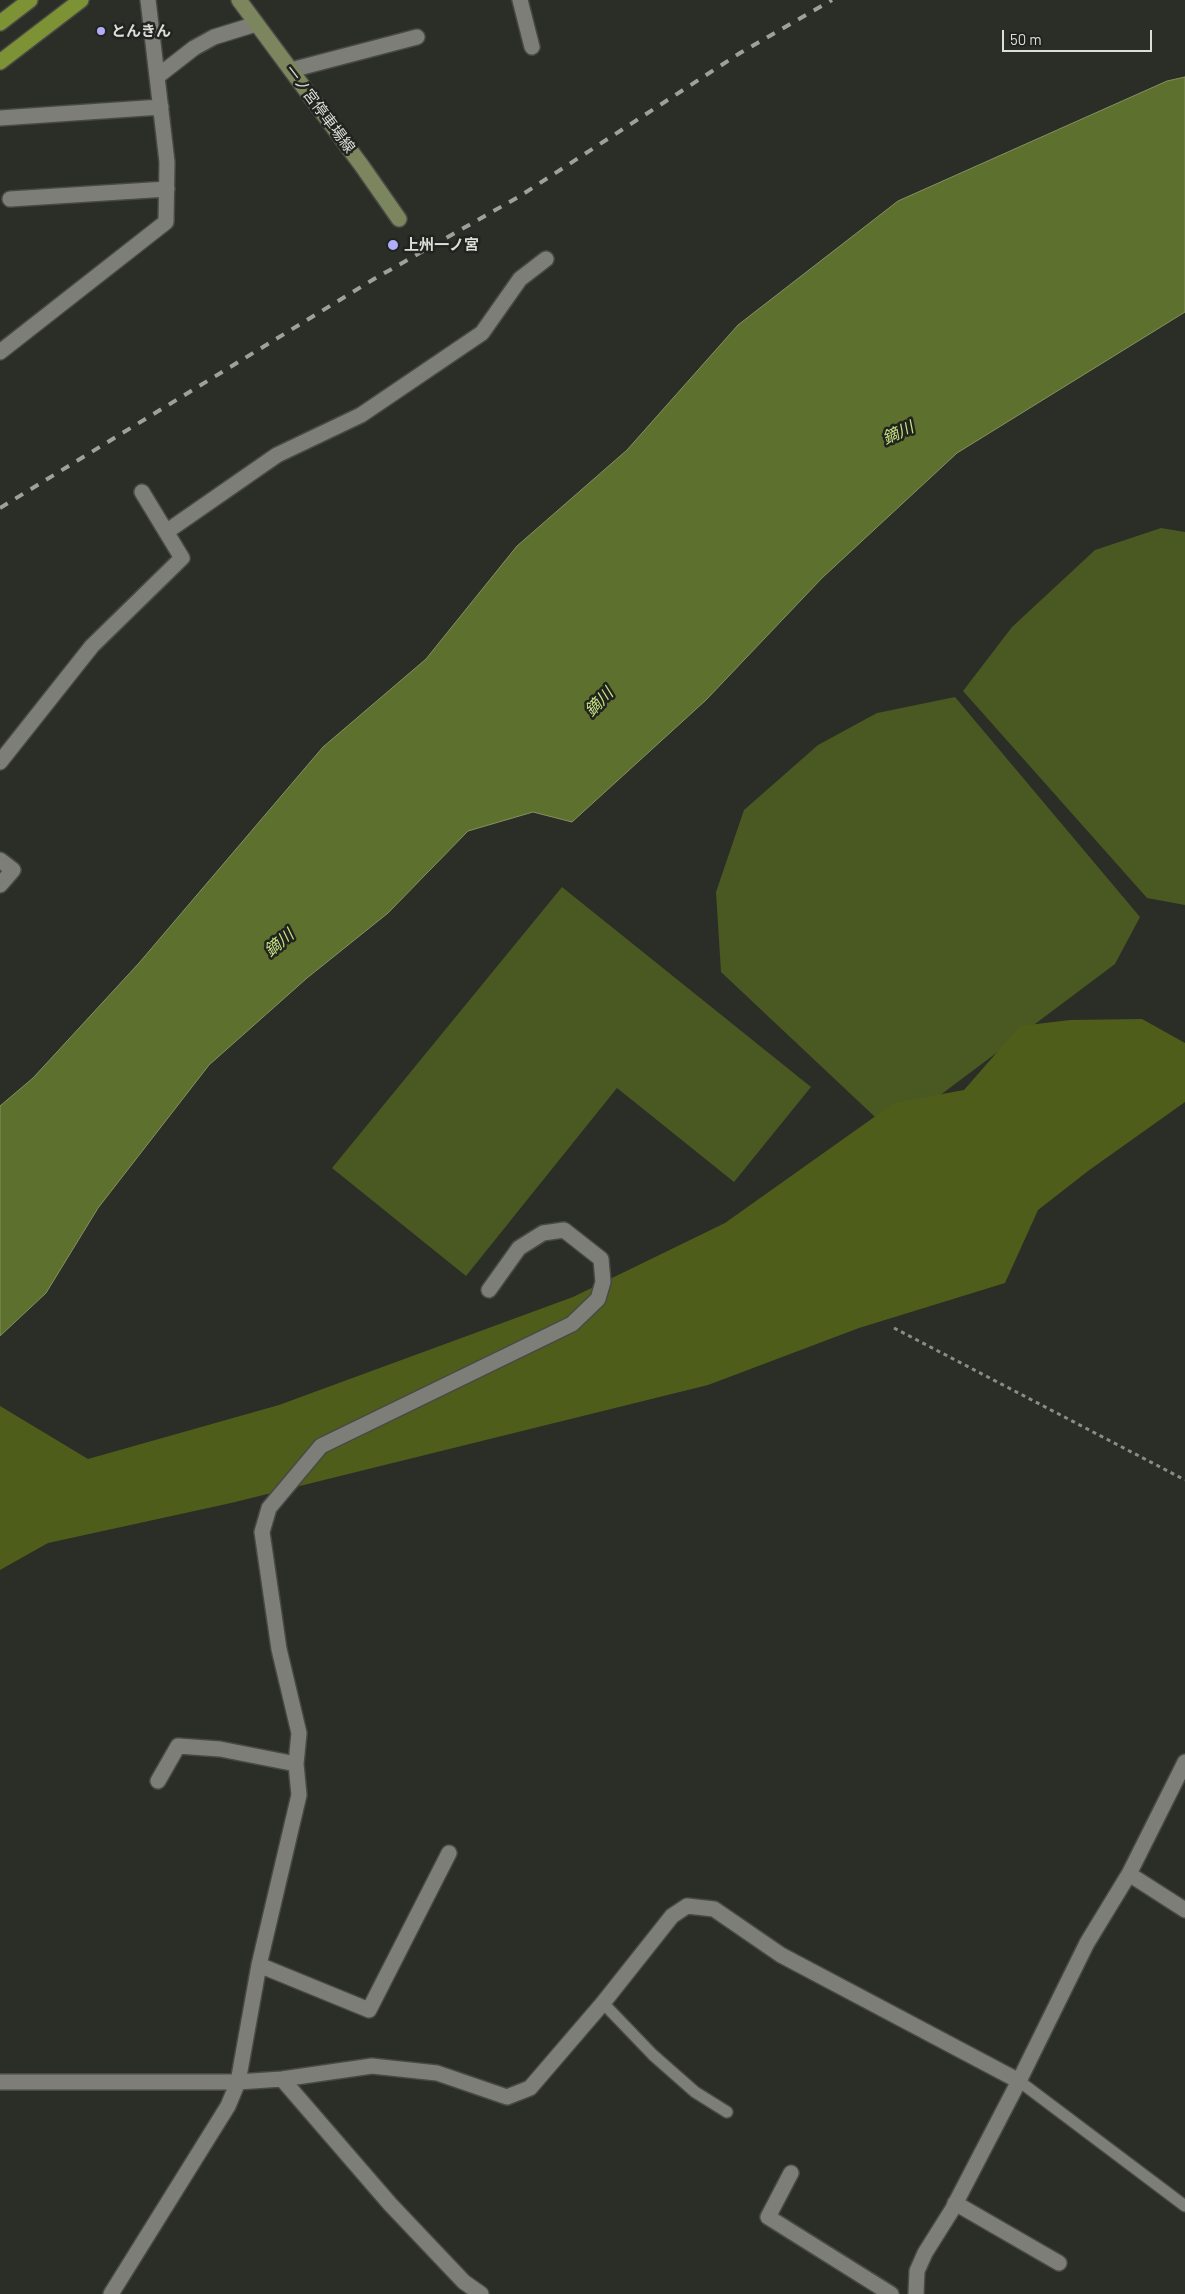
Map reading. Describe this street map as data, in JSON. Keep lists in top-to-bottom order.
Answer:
{
  "streets": {
    "main road": ["一ノ宮停車場線"]
  },
  "water": ["鏑川"],
  "places": ["とんきん", "上州一ノ宮"],
  "scale_bar": "50 m"
}
